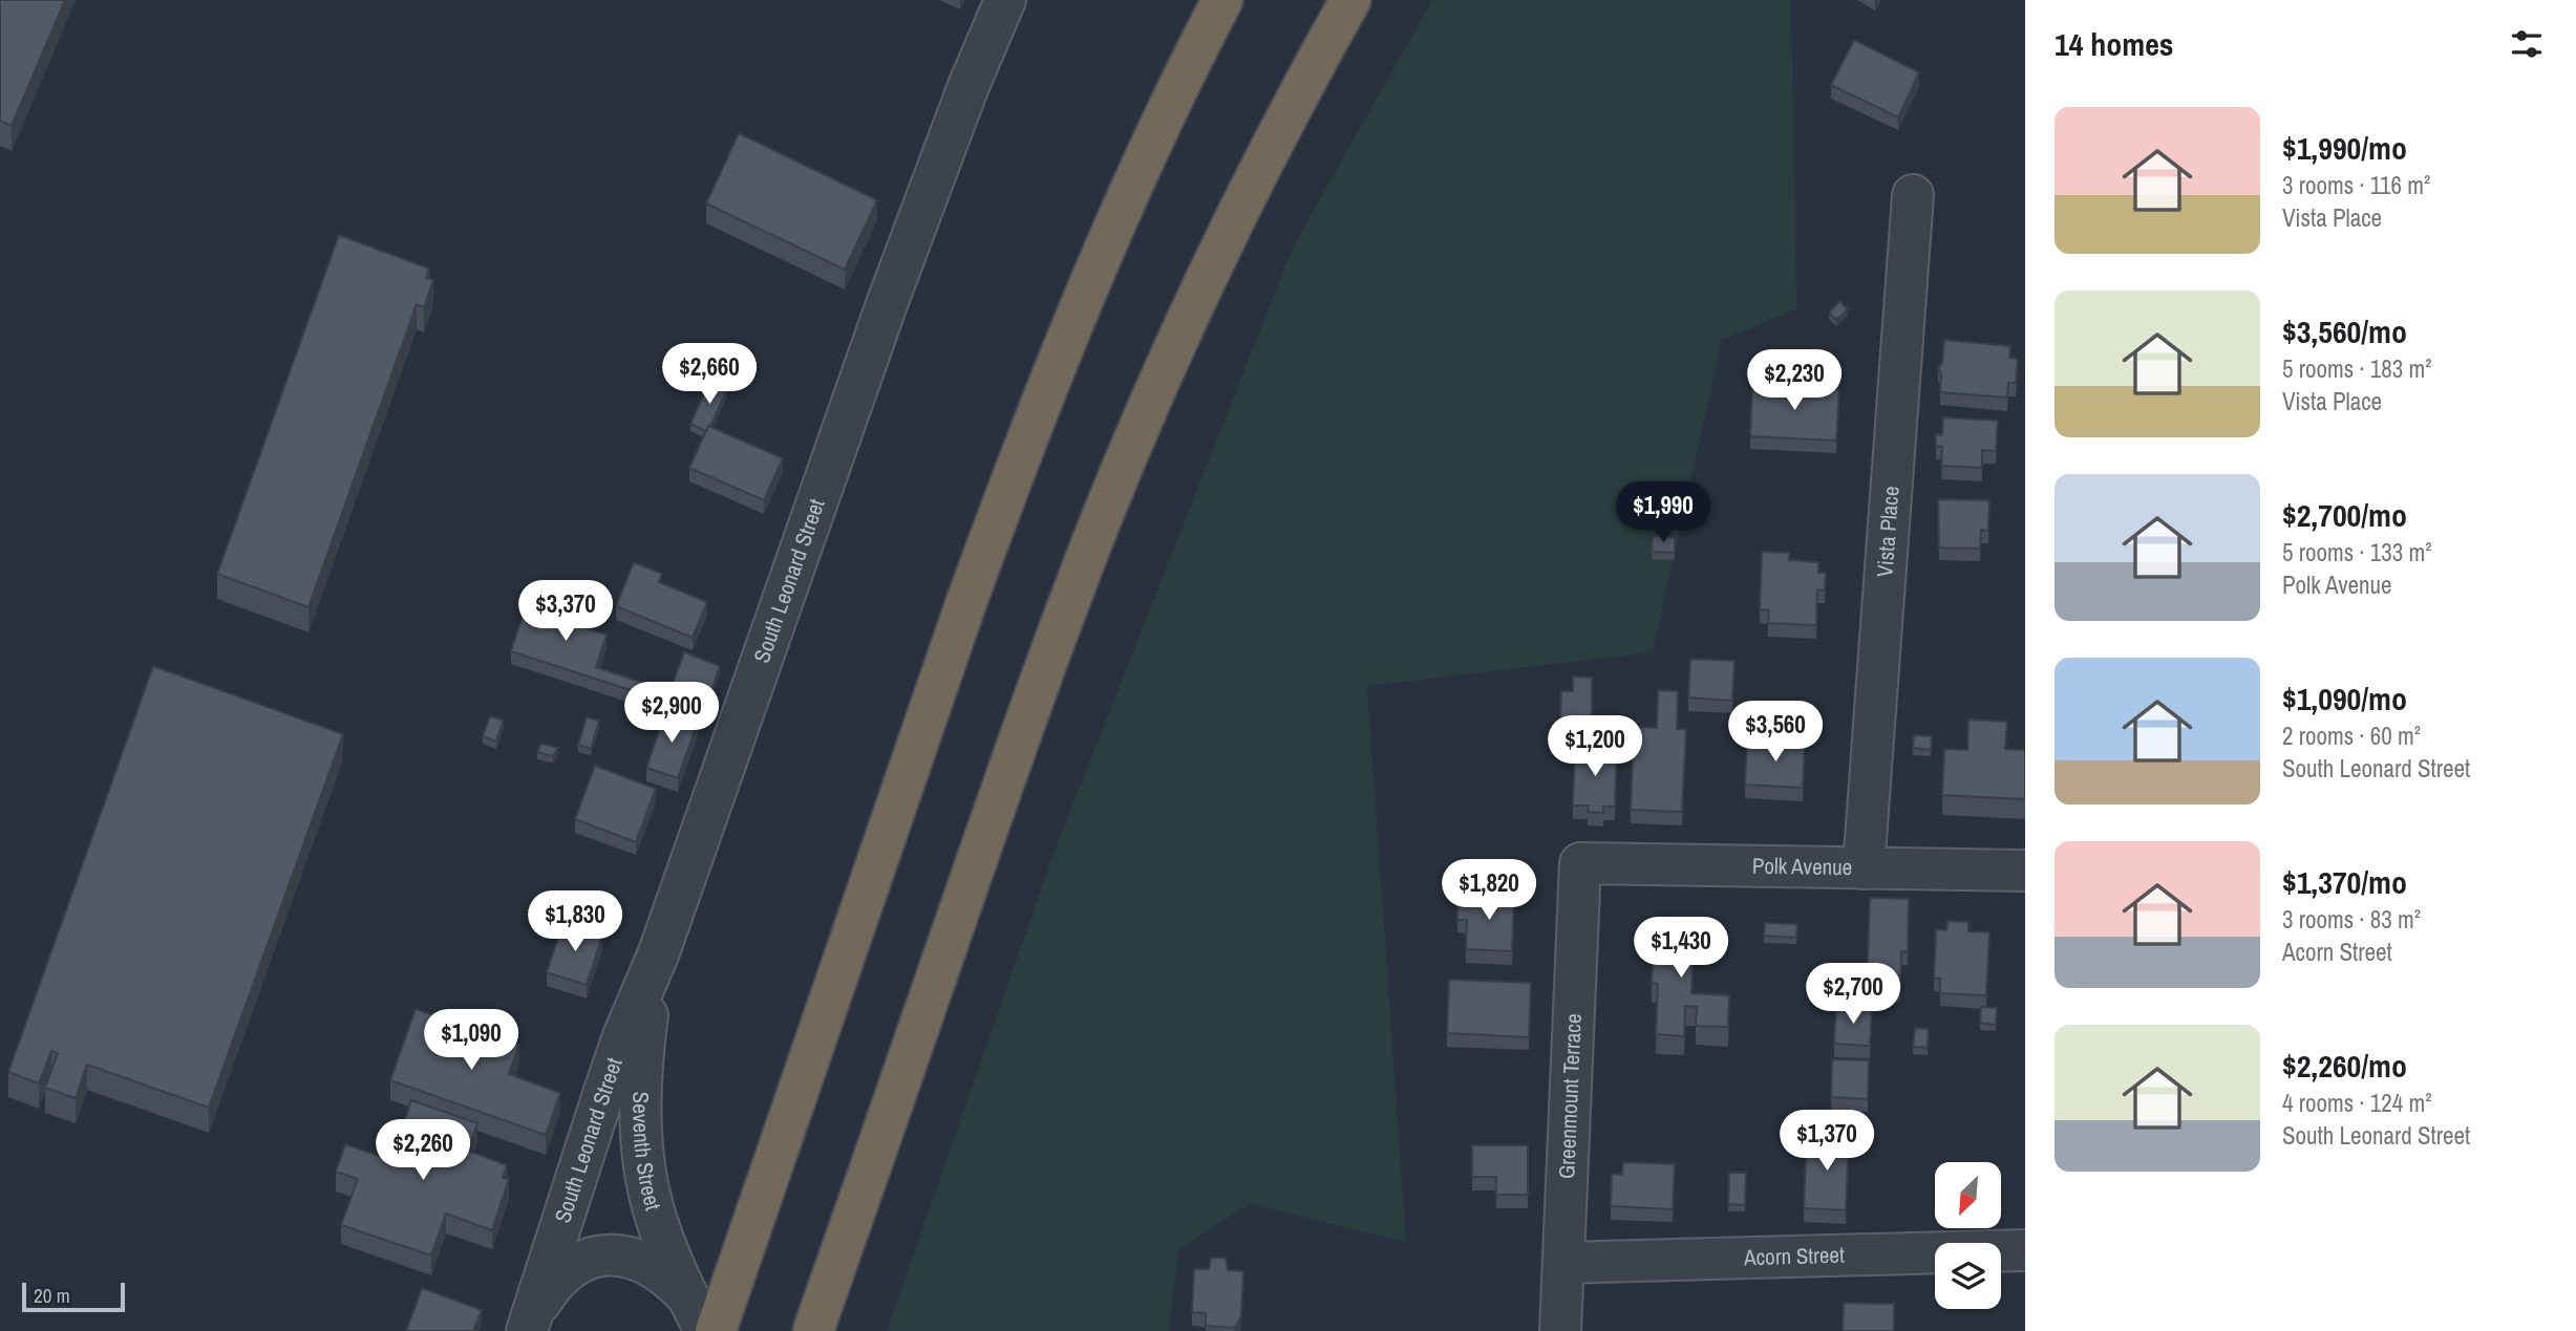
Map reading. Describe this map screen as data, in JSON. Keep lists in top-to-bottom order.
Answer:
{
  "streets": {
    "street": [
      "Vista Place",
      "South Leonard Street",
      "Polk Avenue",
      "Greenmount Terrace",
      "Seventh Street",
      "Acorn Street"
    ]
  },
  "crossings": [
    ["Vista Place", "Polk Avenue"],
    ["South Leonard Street", "Seventh Street"],
    ["Polk Avenue", "Greenmount Terrace"],
    ["Greenmount Terrace", "Acorn Street"]
  ],
  "scale_bar": "20 m",
  "north": "bottom left",
  "page": {
    "heading": "14 homes",
    "list": [
      {
        "name": "$1,990/mo",
        "note": "3 rooms · 116 m² · Vista Place"
      },
      {
        "name": "$3,560/mo",
        "note": "5 rooms · 183 m² · Vista Place"
      },
      {
        "name": "$2,700/mo",
        "note": "5 rooms · 133 m² · Polk Avenue"
      },
      {
        "name": "$1,090/mo",
        "note": "2 rooms · 60 m² · South Leonard Street"
      },
      {
        "name": "$1,370/mo",
        "note": "3 rooms · 83 m² · Acorn Street"
      },
      {
        "name": "$2,260/mo",
        "note": "4 rooms · 124 m² · South Leonard Street"
      }
    ],
    "price": [
      "$2,660",
      "$2,230",
      "$1,990",
      "$3,370",
      "$2,900",
      "$3,560",
      "$1,200",
      "$1,820",
      "$1,830",
      "$1,430",
      "$2,700",
      "$1,090",
      "$1,370",
      "$2,260"
    ],
    "scale": "20 m"
  }
}
